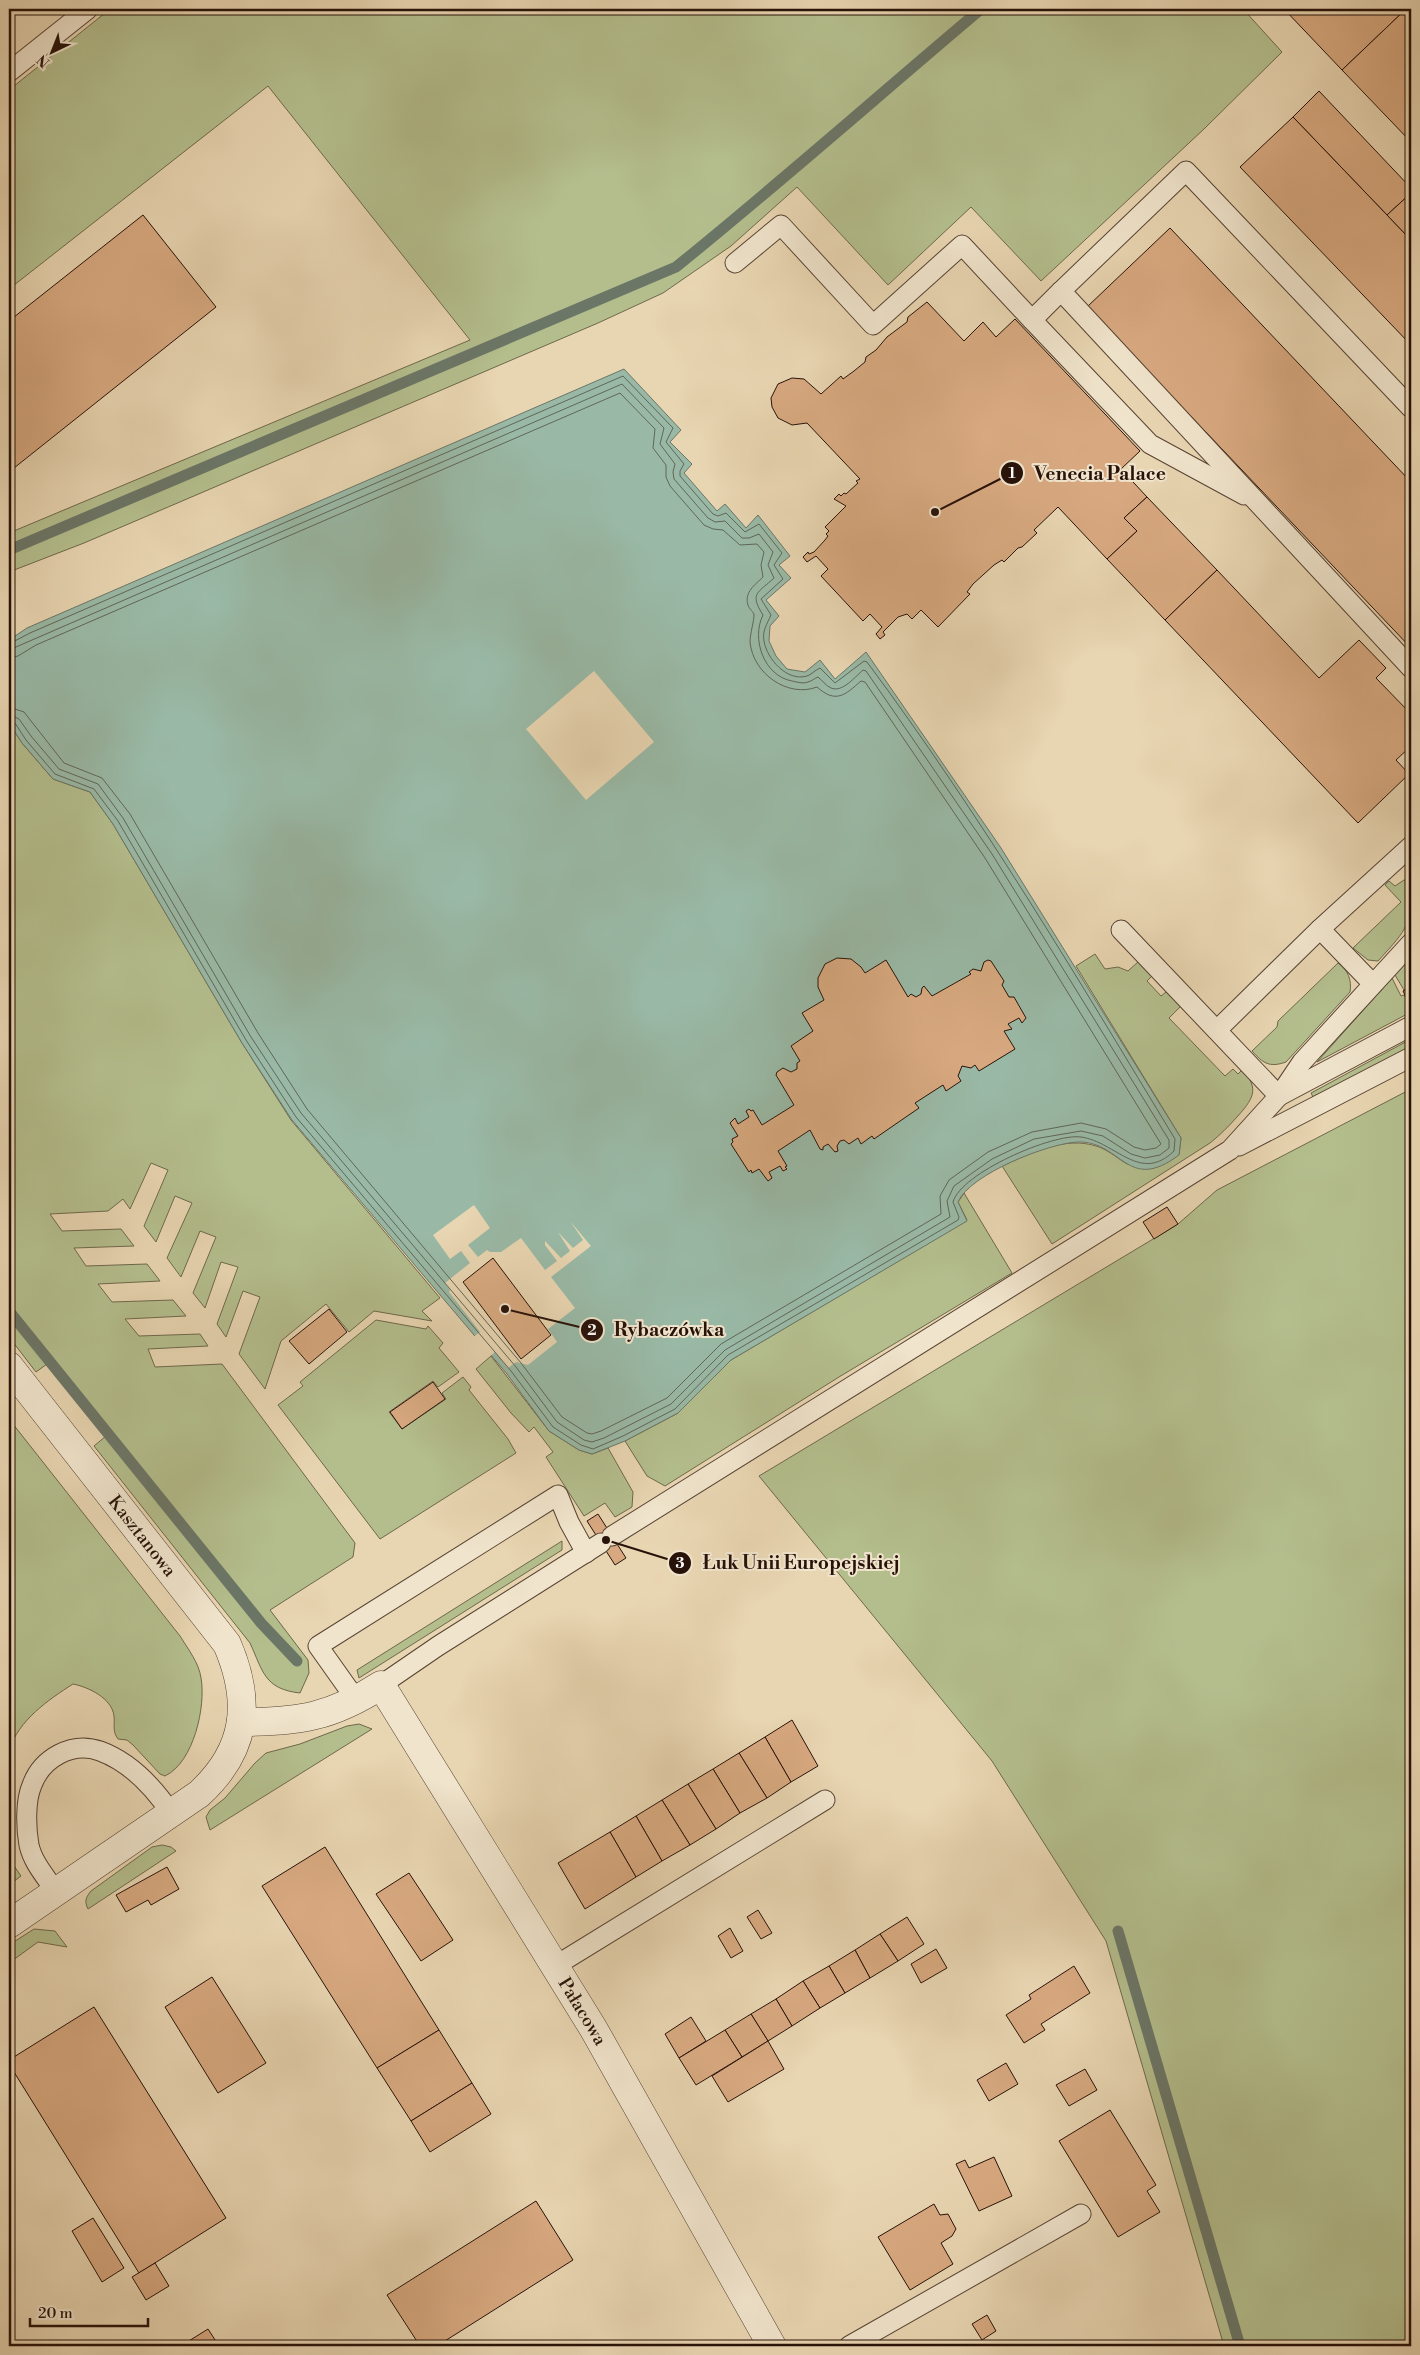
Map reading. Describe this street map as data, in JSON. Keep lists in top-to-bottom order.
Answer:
{
  "streets": {
    "street": ["Kasztanowa", "Pałacowa"]
  },
  "places": ["Venecia Palace", "Rybaczówka", "Łuk Unii Europejskiej"],
  "scale_bar": "20 m",
  "north": "bottom left"
}
